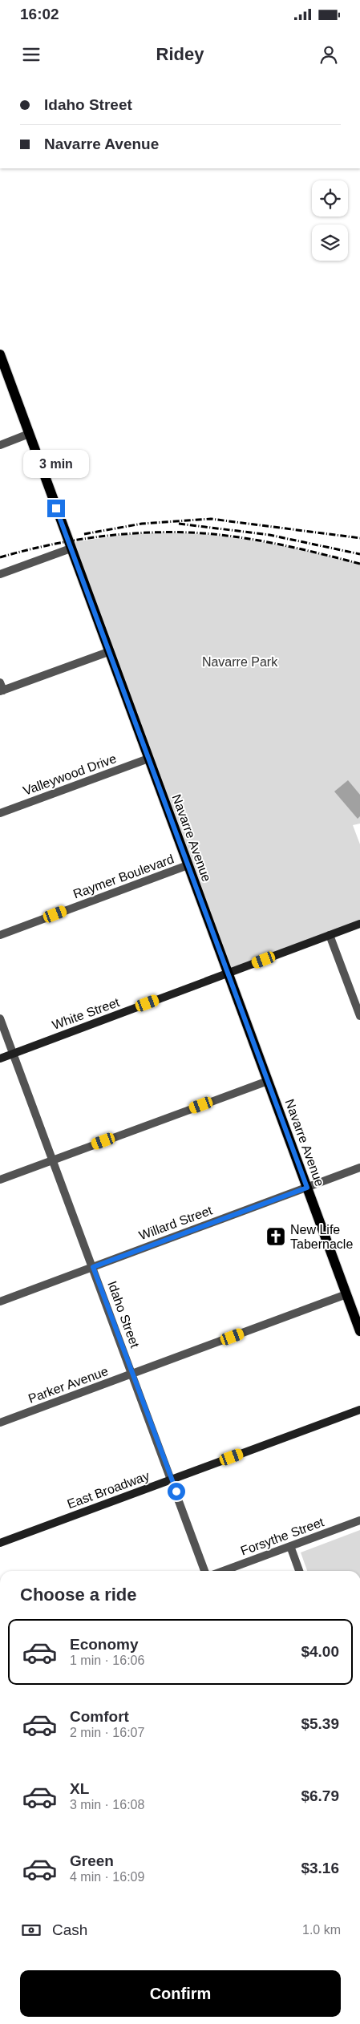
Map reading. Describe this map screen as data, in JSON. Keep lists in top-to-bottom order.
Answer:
{
  "streets": {
    "main road": ["Navarre Avenue"],
    "street": [
      "Valleywood Drive",
      "Raymer Boulevard",
      "White Street",
      "Willard Street",
      "Idaho Street",
      "Parker Avenue",
      "East Broadway",
      "Forsythe Street"
    ]
  },
  "crossings": [
    ["Valleywood Drive", "Navarre Avenue"],
    ["Navarre Avenue", "Raymer Boulevard"],
    ["Navarre Avenue", "White Street"],
    ["Navarre Avenue", "Willard Street"],
    ["Navarre Avenue", "Parker Avenue"],
    ["White Street", "Idaho Street"],
    ["Willard Street", "Idaho Street"],
    ["Idaho Street", "Parker Avenue"],
    ["Idaho Street", "East Broadway"]
  ],
  "parks": ["Navarre Park"],
  "places": {
    "church": ["New Life Tabernacle"]
  },
  "page": {
    "status": "16:02",
    "header": "Ridey",
    "banner": ["Idaho Street", "Navarre Avenue"],
    "bubble": "3 min",
    "heading": "Choose a ride",
    "list": [
      {
        "name": "Economy",
        "note": "1 min · 16:06",
        "value": "$4.00"
      },
      {
        "name": "Comfort",
        "note": "2 min · 16:07",
        "value": "$5.39"
      },
      {
        "name": "XL",
        "note": "3 min · 16:08",
        "value": "$6.79"
      },
      {
        "name": "Green",
        "note": "4 min · 16:09",
        "value": "$3.16"
      }
    ],
    "pay": ["Cash", "1.0 km"],
    "buttons": "Confirm"
  }
}
